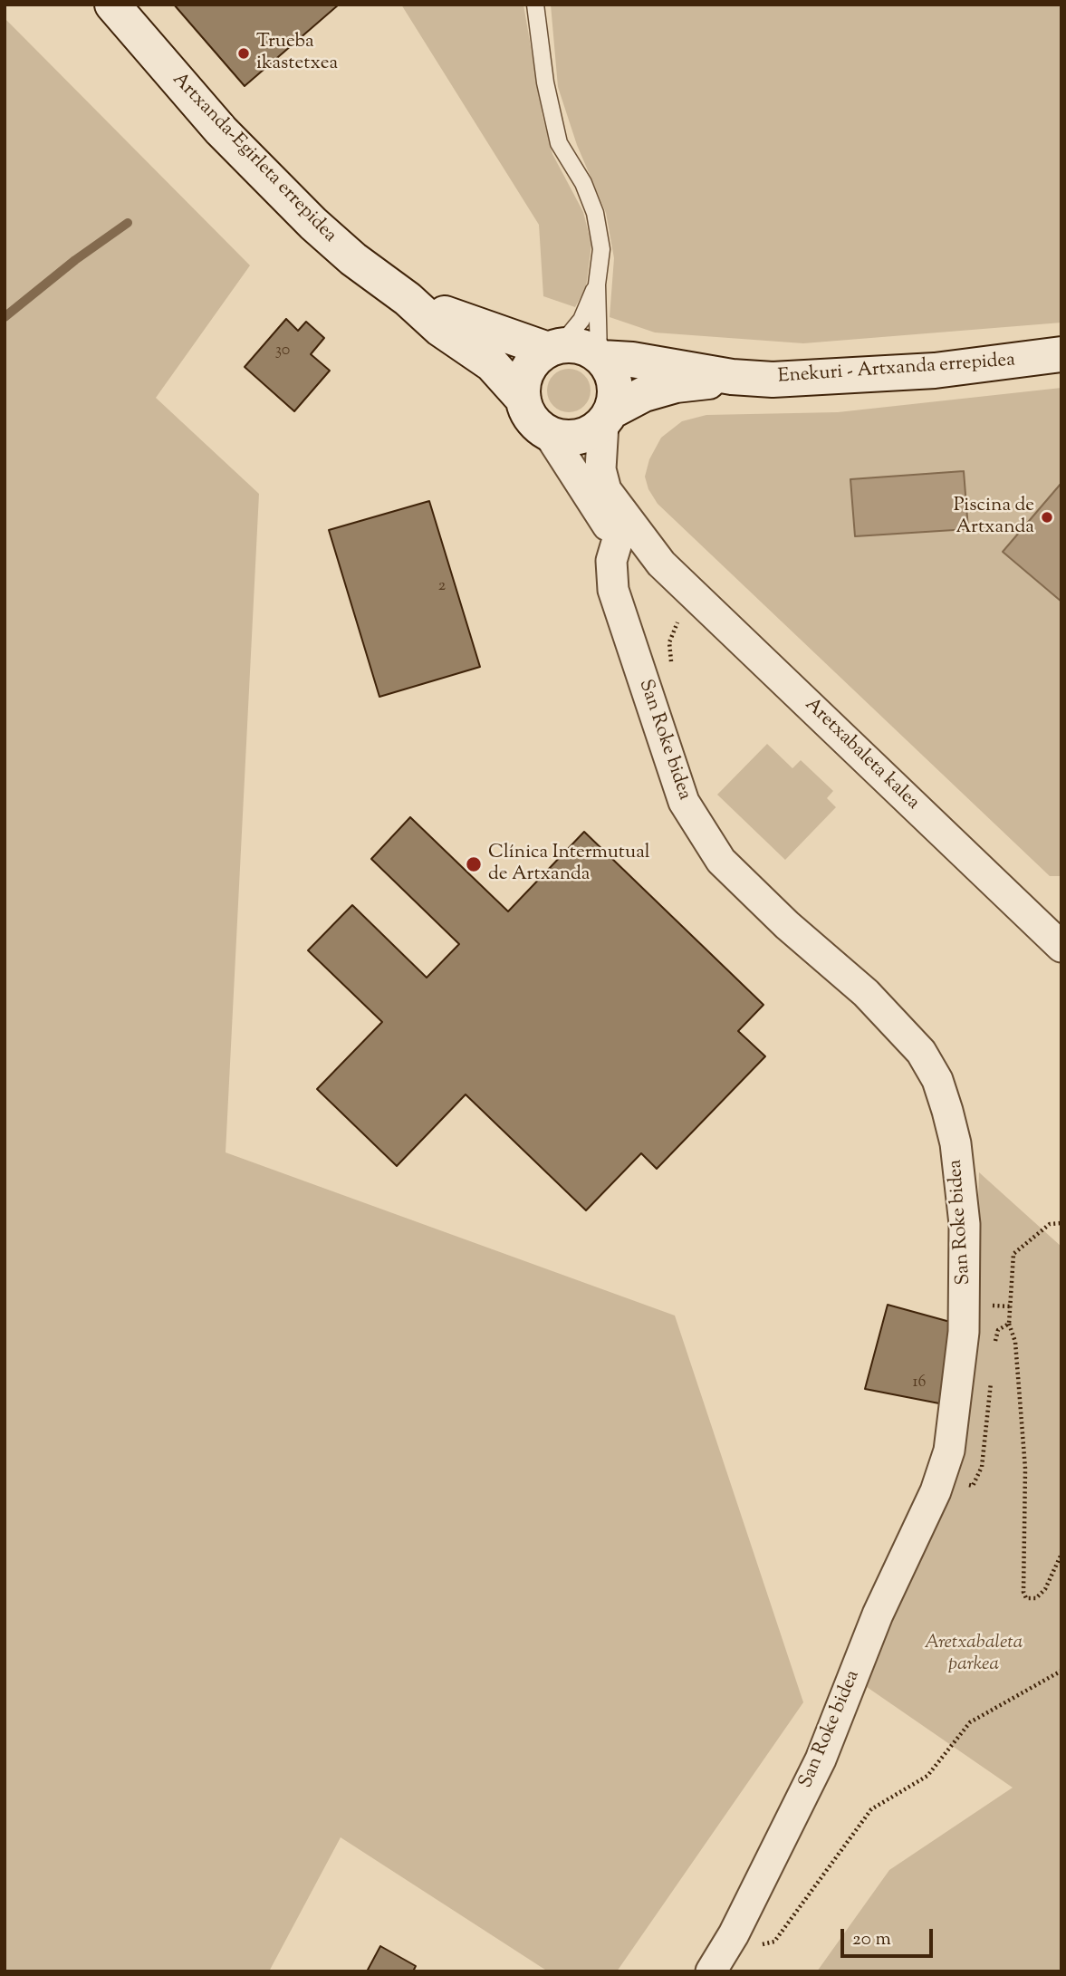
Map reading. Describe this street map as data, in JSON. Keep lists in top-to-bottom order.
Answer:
{
  "streets": {
    "street": [
      "Artxanda-Egirleta errepidea",
      "Enekuri - Artxanda errepidea",
      "San Roke bidea",
      "Aretxabaleta kalea"
    ]
  },
  "crossings": [
    ["Artxanda-Egirleta errepidea", "Enekuri - Artxanda errepidea"],
    ["Artxanda-Egirleta errepidea", "Aretxabaleta kalea"],
    ["Enekuri - Artxanda errepidea", "Aretxabaleta kalea"],
    ["San Roke bidea", "Aretxabaleta kalea"]
  ],
  "parks": ["Aretxabaleta parkea"],
  "places": ["Trueba ikastetxea", "Piscina de Artxanda", "Clínica Intermutual de Artxanda"],
  "house_numbers": ["30", "2", "16"],
  "scale_bar": "20 m"
}
